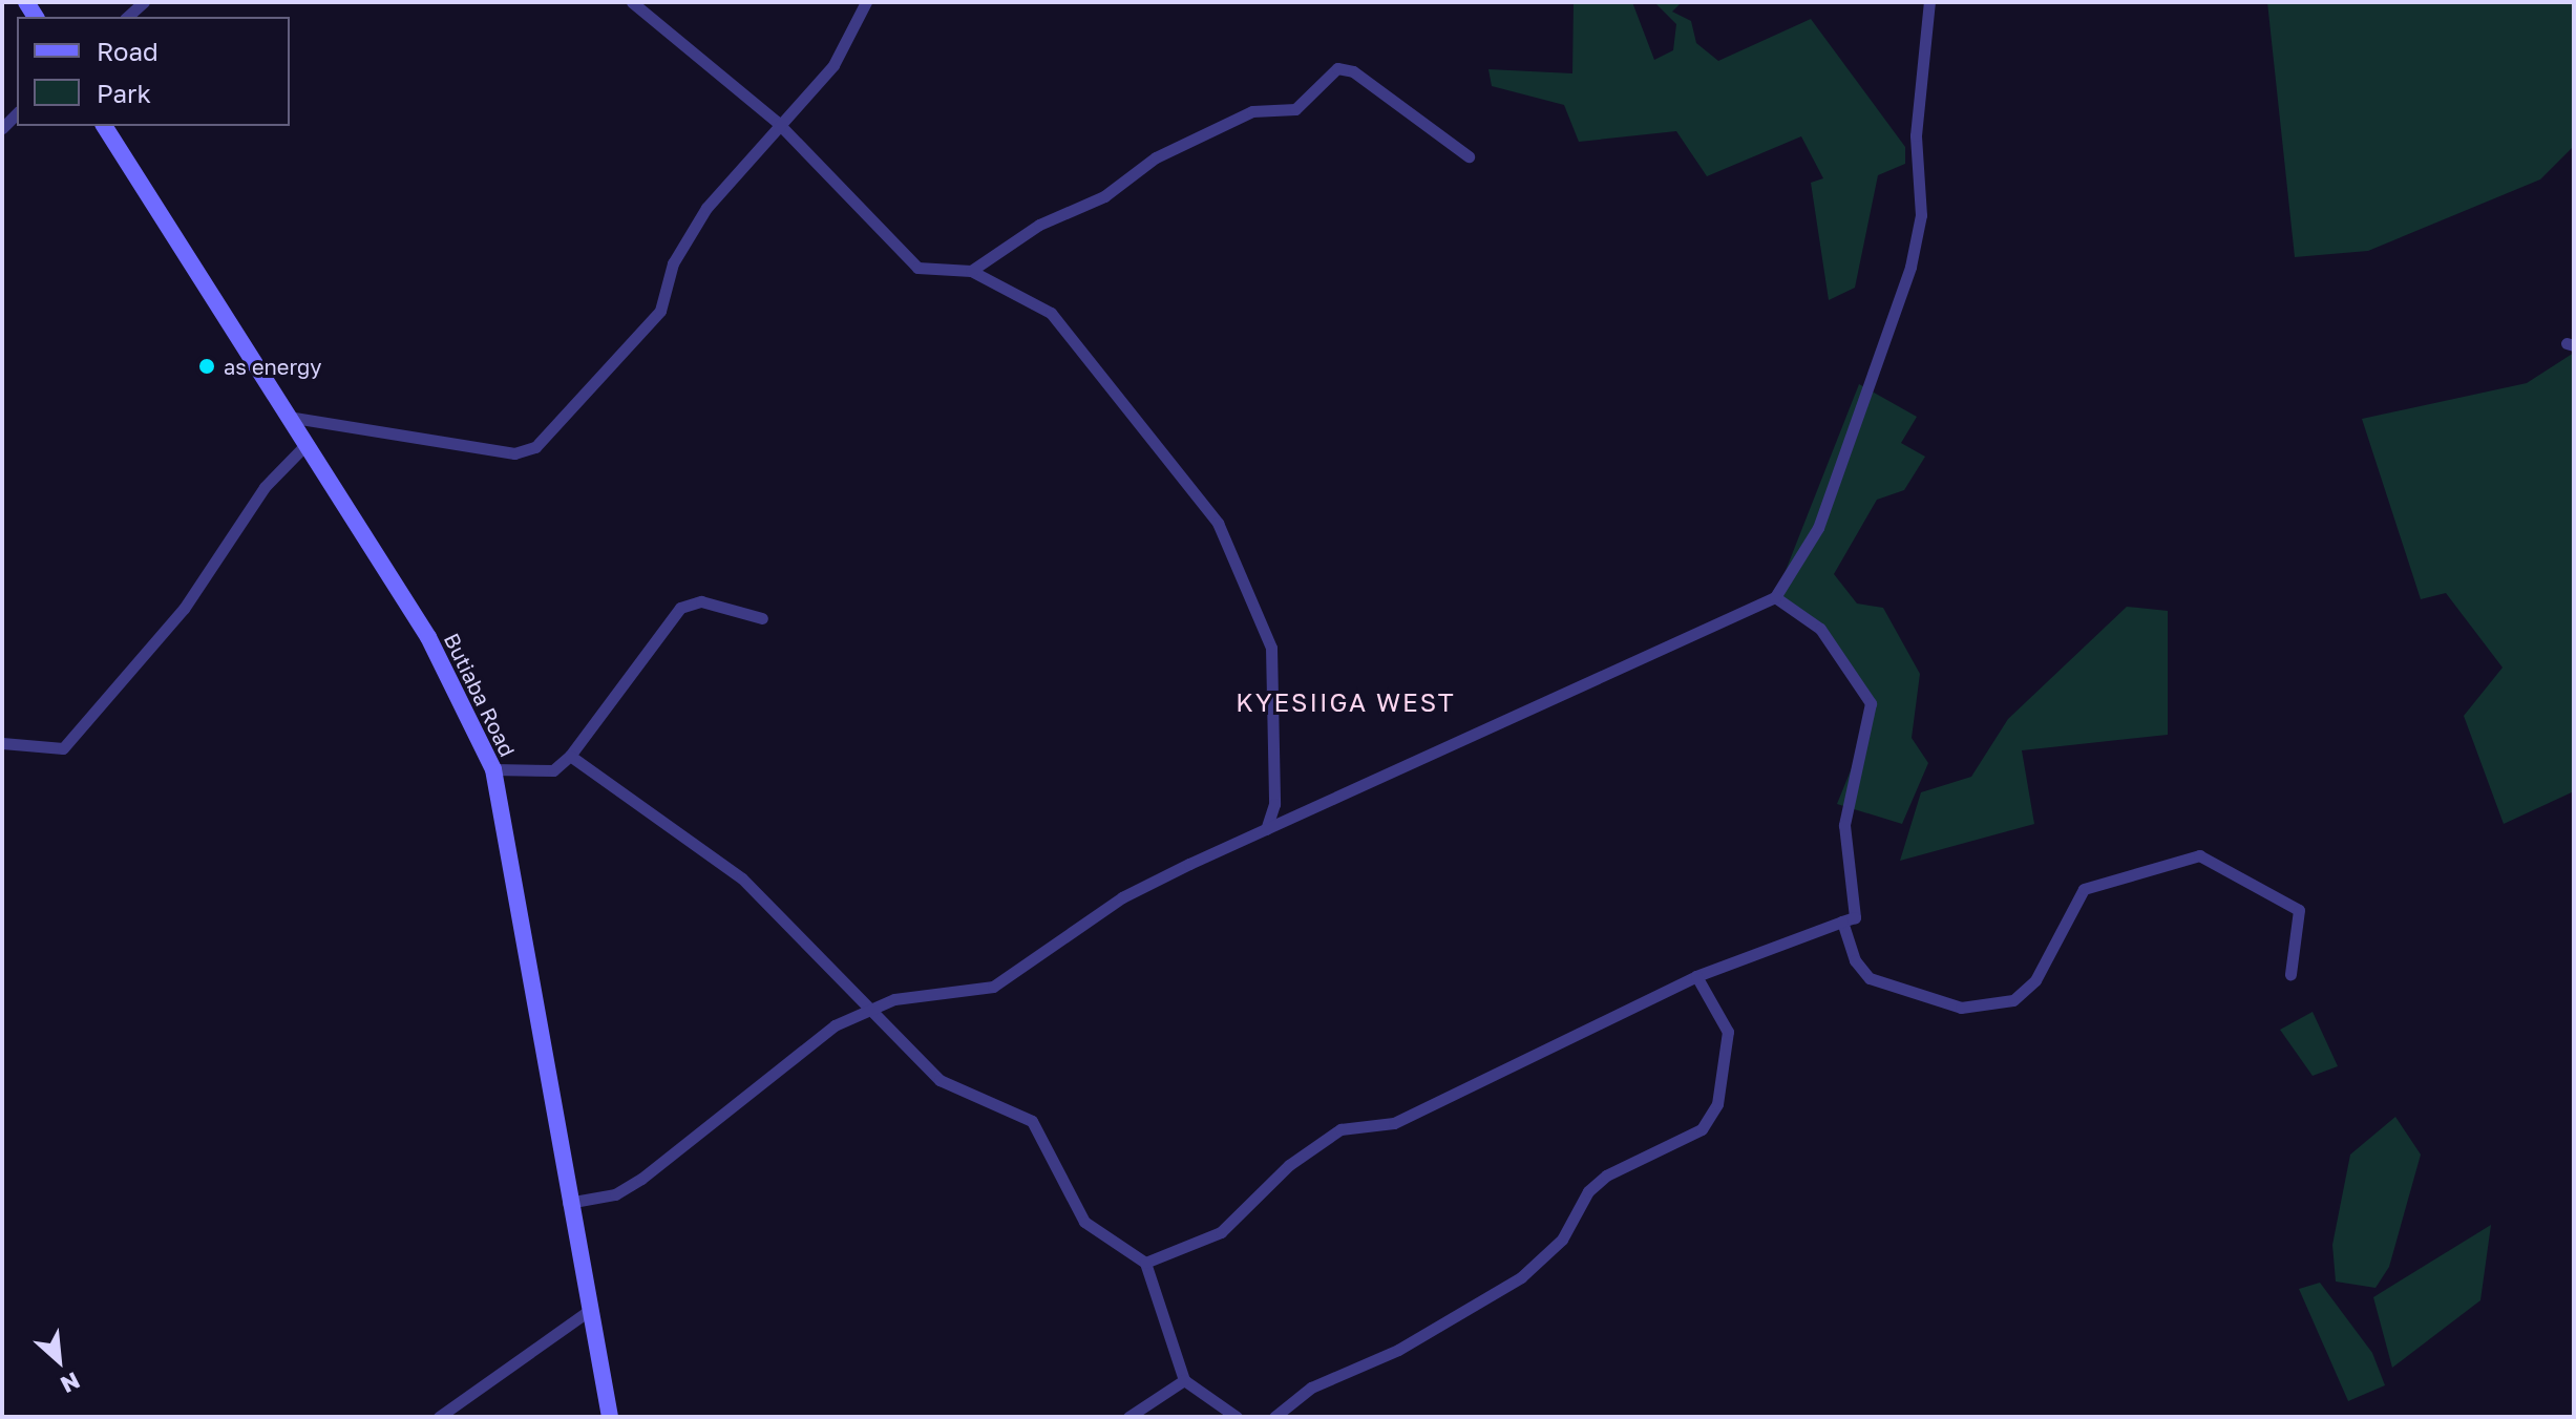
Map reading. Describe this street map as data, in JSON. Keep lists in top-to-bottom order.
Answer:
{
  "streets": {
    "main road": ["Butiaba Road"]
  },
  "districts": ["KYESIIGA WEST"],
  "places": ["as energy"],
  "legend": ["Road", "Park"],
  "north": "bottom right"
}
